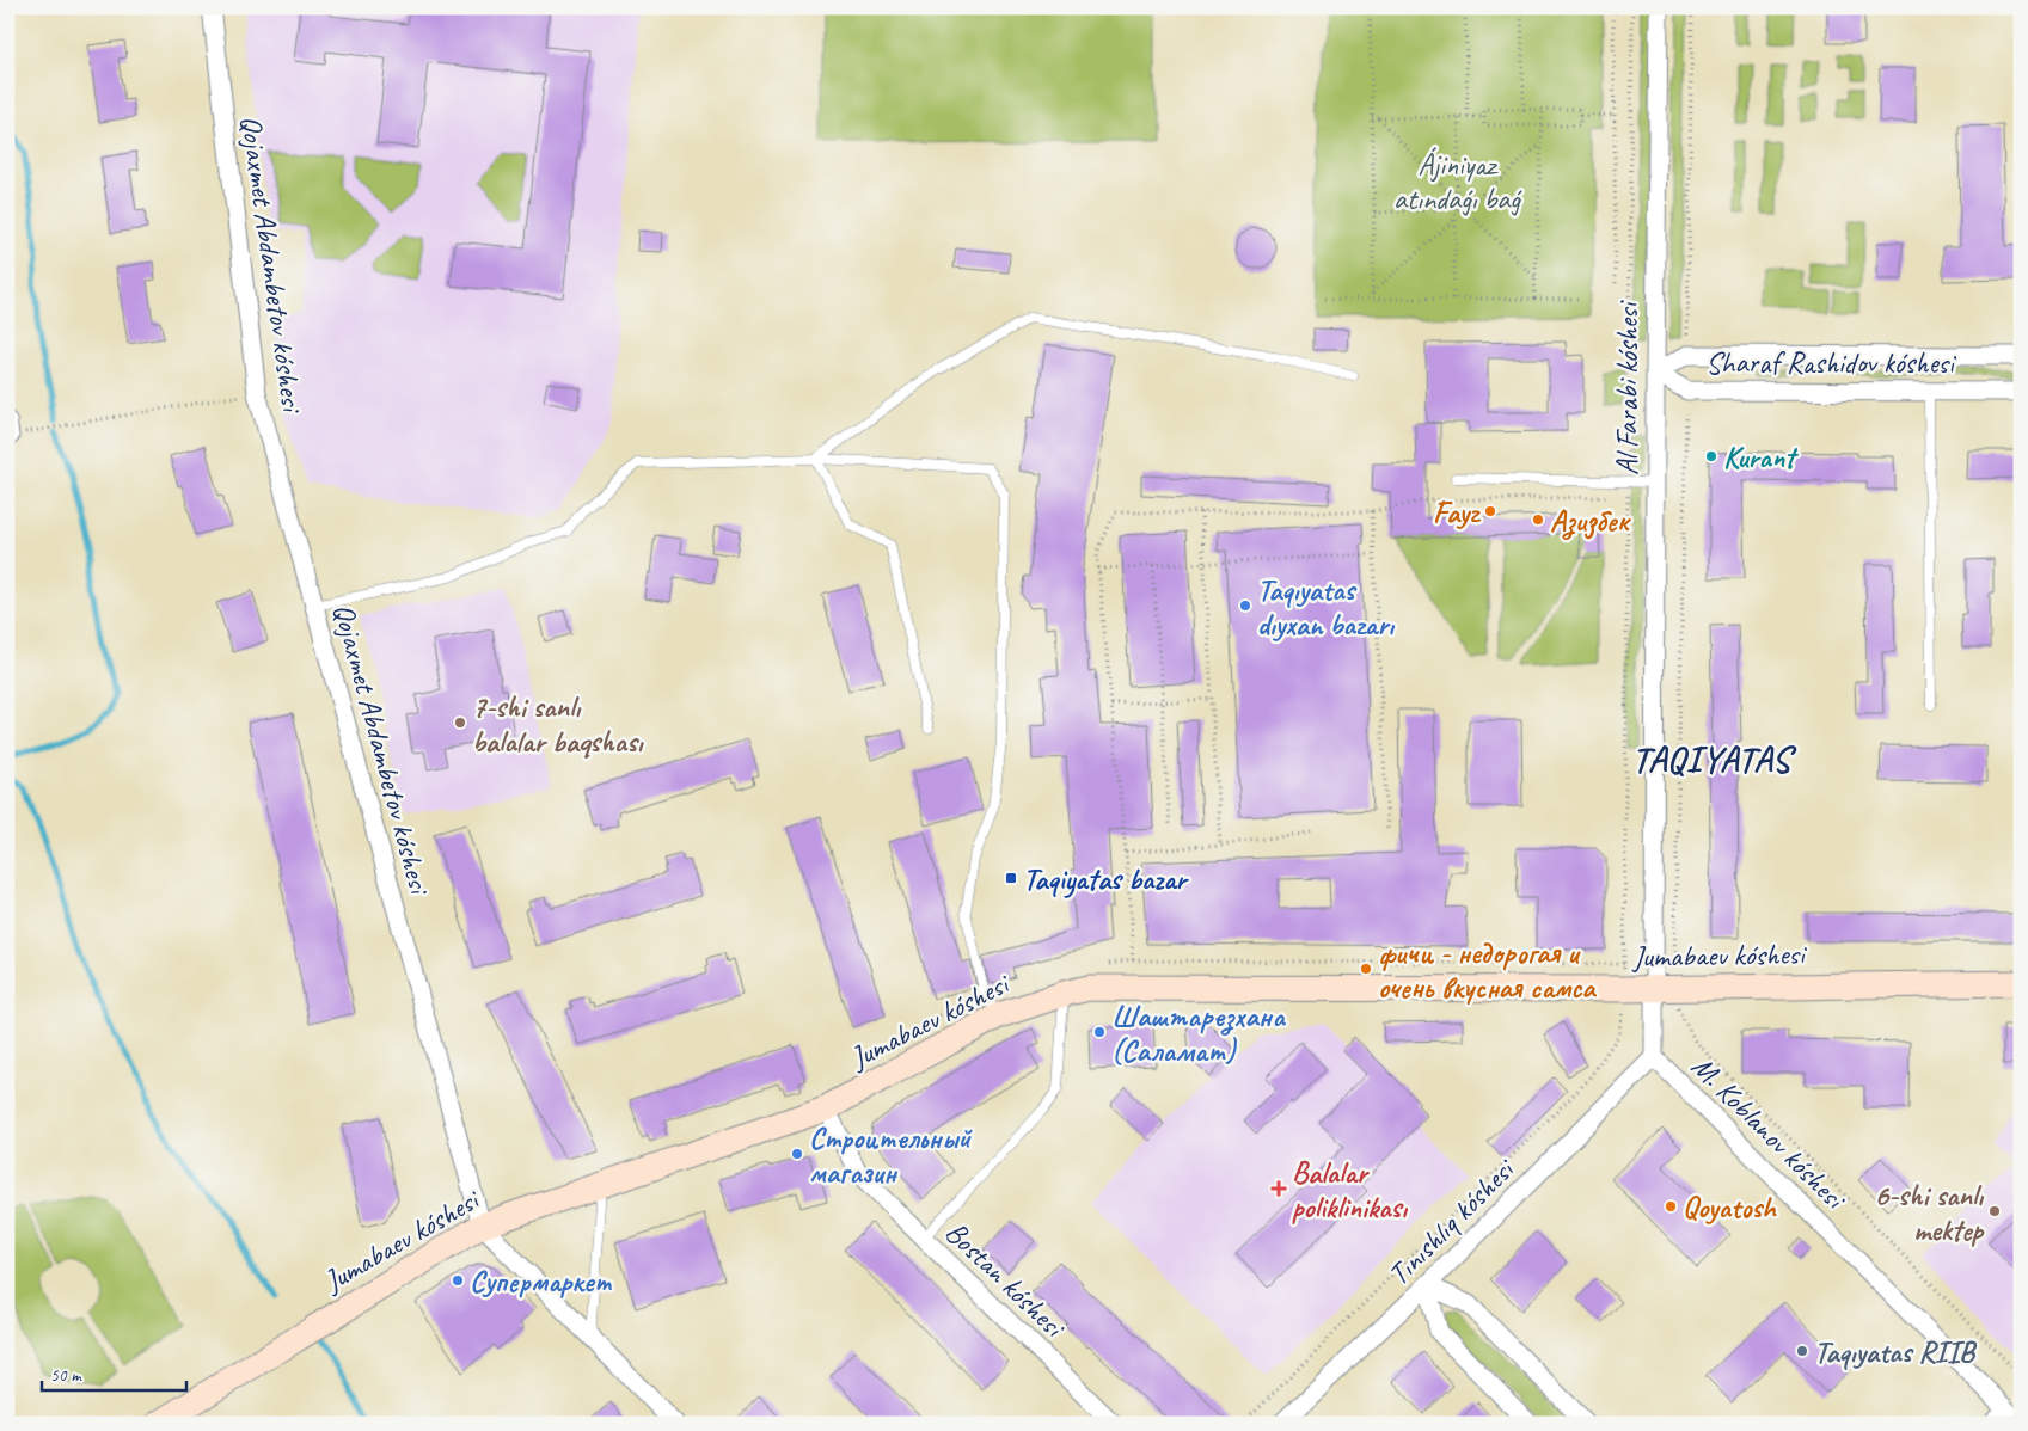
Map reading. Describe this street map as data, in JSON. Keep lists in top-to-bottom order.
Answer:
{
  "streets": {
    "street": [
      "Qojaxmet Abdambetov kóshesi",
      "Sharaf Rashidov kóshesi",
      "Al Farabi kóshesi",
      "Jumabaev kóshesi",
      "M. Koblanov kóshesi",
      "Tınıshlıq kóshesi",
      "Bostan kóshesi"
    ]
  },
  "crossings": [
    ["Qojaxmet Abdambetov kóshesi", "Jumabaev kóshesi"],
    ["Sharaf Rashidov kóshesi", "Al Farabi kóshesi"],
    ["Al Farabi kóshesi", "Jumabaev kóshesi"],
    ["Al Farabi kóshesi", "M. Koblanov kóshesi"],
    ["Al Farabi kóshesi", "Tınıshlıq kóshesi"],
    ["Jumabaev kóshesi", "Bostan kóshesi"],
    ["M. Koblanov kóshesi", "Tınıshlıq kóshesi"]
  ],
  "districts": ["TAQIYATAS"],
  "parks": ["Ájiniyaz atındaǵı baǵ"],
  "places": {
    "other": [
      "Kurant",
      "Fayz",
      "Азизбек",
      "Taqıyatas dıyxan bazarı",
      "7-shi sanlı balalar baqshası",
      "фичи - недорогая и очень вкусная самса",
      "Шаштарезхана (Саламат)",
      "Строительный магазин",
      "Qoyatosh",
      "6-shi sanlı mektep",
      "Супермаркет",
      "Taqıyatas RIIB"
    ],
    "transit": ["Taqiyatas bazar"],
    "health": ["Balalar poliklinikası"]
  },
  "scale_bar": "50 m"
}
